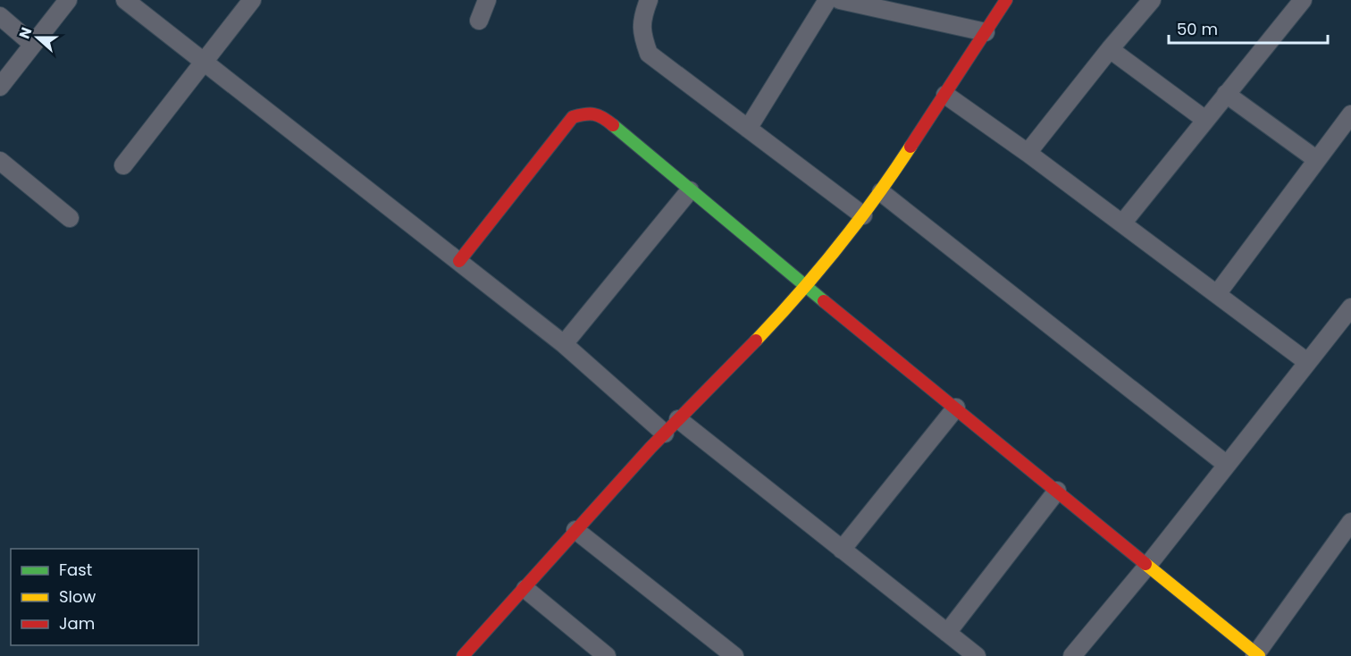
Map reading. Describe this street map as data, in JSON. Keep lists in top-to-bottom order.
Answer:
{
  "legend": ["Fast", "Slow", "Jam"],
  "scale_bar": "50 m",
  "north": "left"
}
